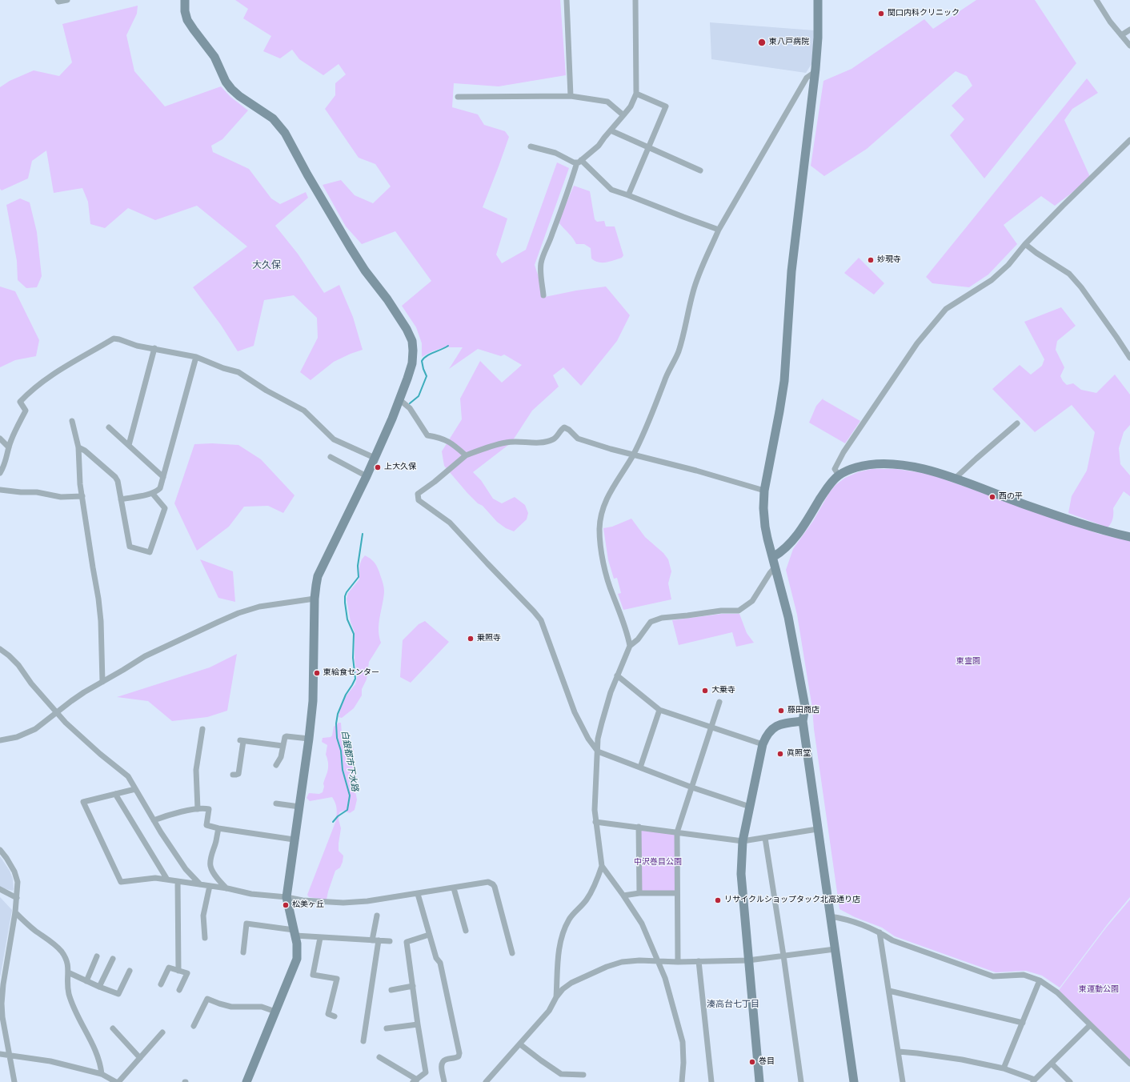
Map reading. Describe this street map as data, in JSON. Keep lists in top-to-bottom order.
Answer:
{
  "districts": ["大久保", "湊高台七丁目"],
  "water": ["白銀都市下水路"],
  "parks": ["東霊園", "中沢巻目公園", "東運動公園"],
  "places": [
    "関口内科クリニック",
    "東八戸病院",
    "妙現寺",
    "上大久保",
    "西の平",
    "乗照寺",
    "東給食センター",
    "大乗寺",
    "藤田商店",
    "眞照堂",
    "リサイクルショップタック北高通り店",
    "松美ヶ丘",
    "巻目"
  ]
}
